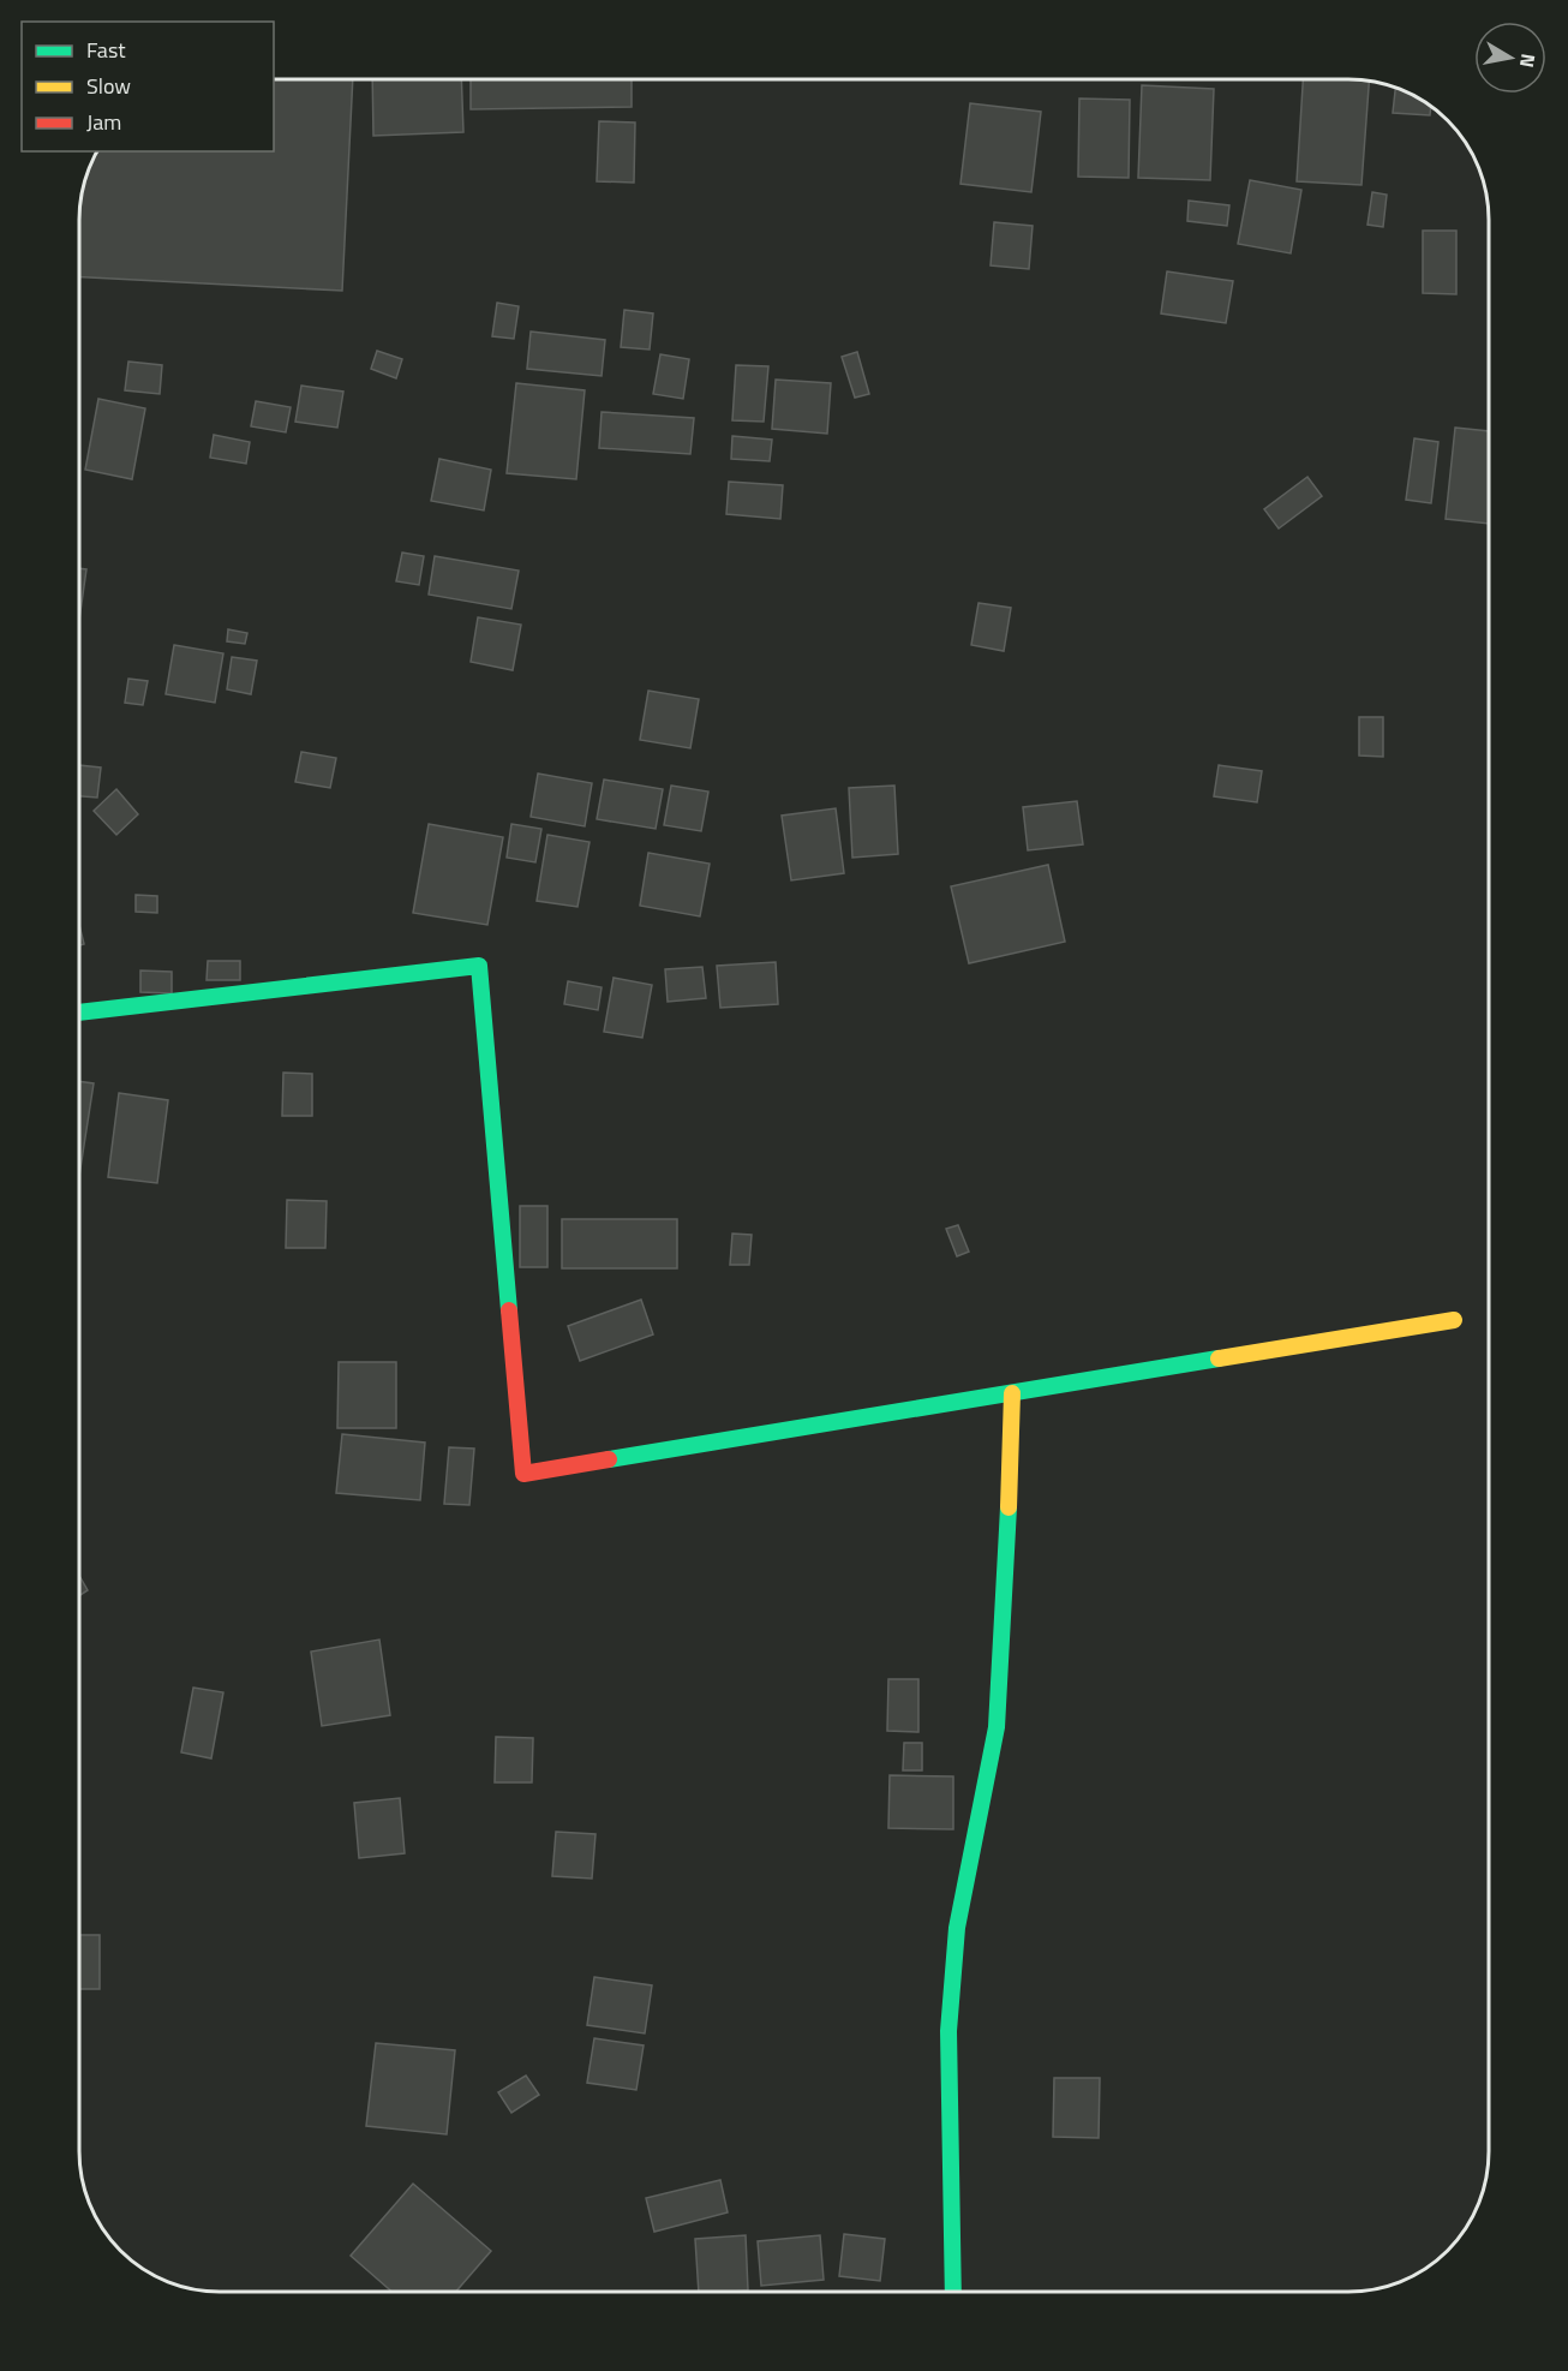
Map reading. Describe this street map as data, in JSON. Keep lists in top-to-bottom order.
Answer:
{
  "legend": ["Fast", "Slow", "Jam"],
  "north": "right"
}
